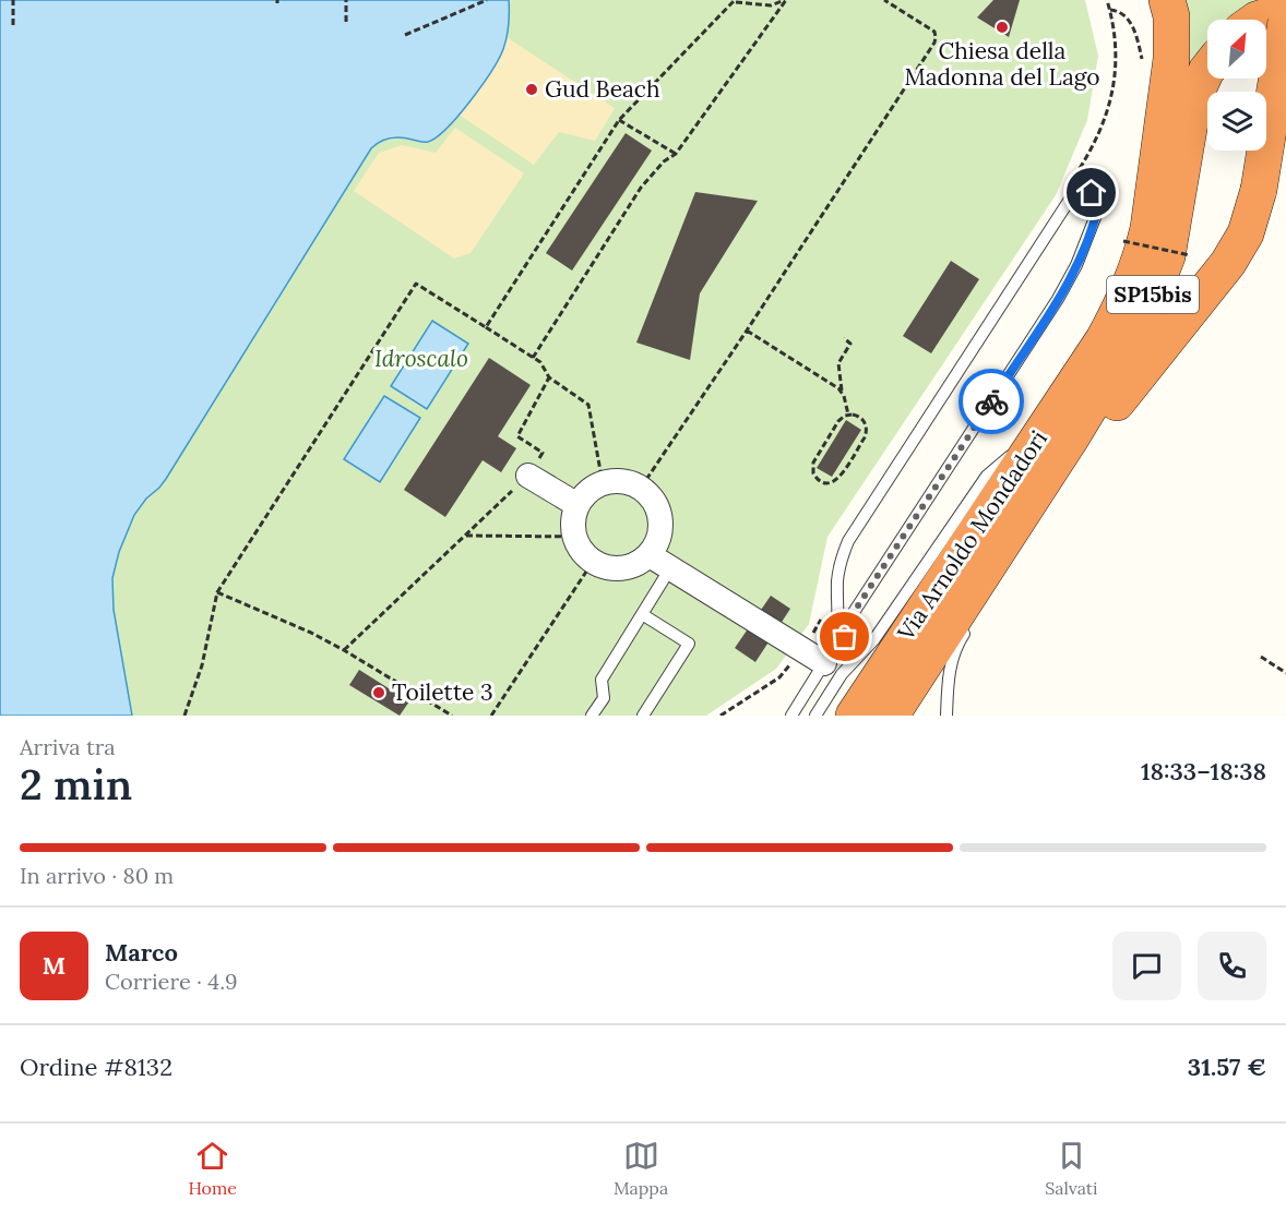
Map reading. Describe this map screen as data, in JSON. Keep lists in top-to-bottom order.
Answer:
{
  "streets": {
    "highway": ["SP15bis", "Via Arnoldo Mondadori"]
  },
  "crossings": [
    ["SP15bis", "Via Arnoldo Mondadori"]
  ],
  "parks": ["Idroscalo"],
  "places": ["Chiesa della Madonna del Lago", "Gud Beach", "Toilette 3"],
  "north": "top right",
  "page": {
    "heading": ["2 min", "Arriva tra", "18:33–18:38"],
    "panel": [
      "Marco",
      "Corriere · 4.9",
      "Ordine #8132",
      "31.57 €"
    ],
    "bar": "In arrivo · 80 m",
    "round": "M",
    "tabs": ["Home", "Mappa", "Salvati"]
  }
}
